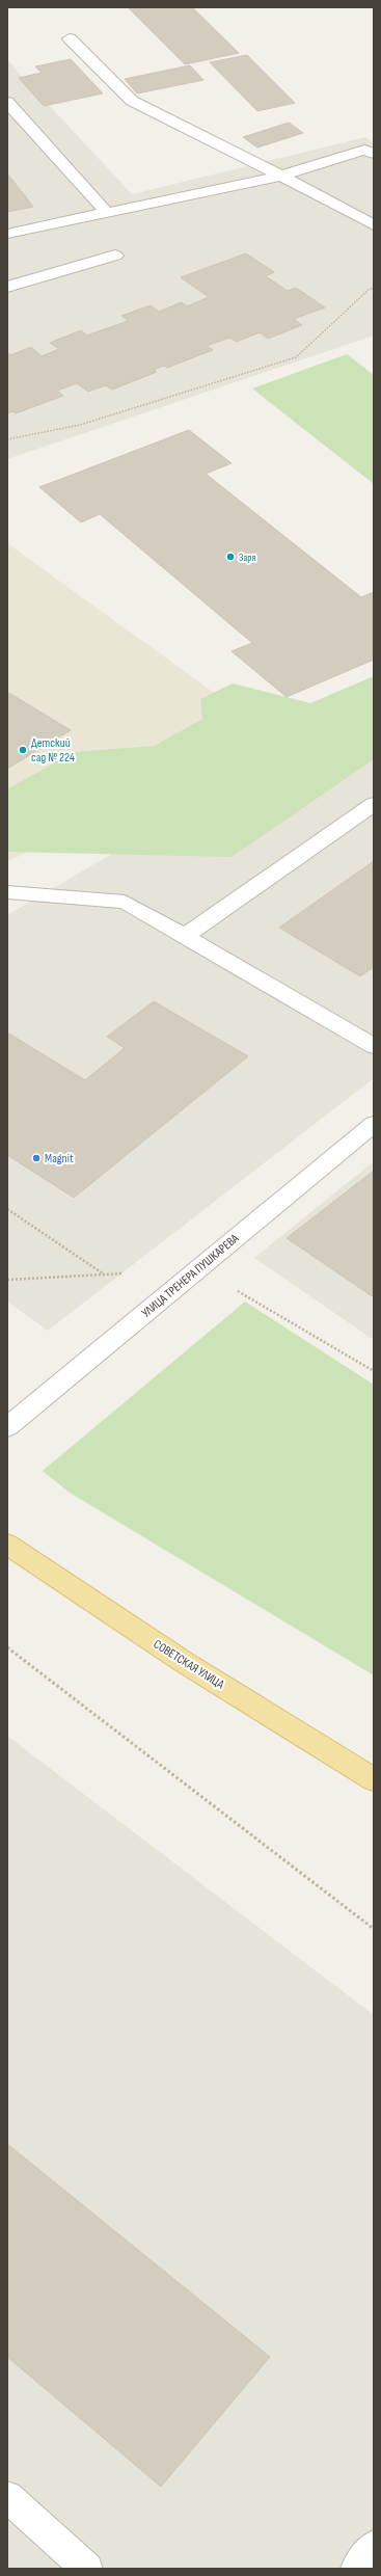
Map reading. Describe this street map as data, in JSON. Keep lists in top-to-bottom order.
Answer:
{
  "streets": {
    "main road": ["СОВЕТСКАЯ УЛИЦА"],
    "street": ["УЛИЦА ТРЕНЕРА ПУШКАРЕВА"]
  },
  "places": ["Заря", "Детский сад № 224", "Magnit"]
}
